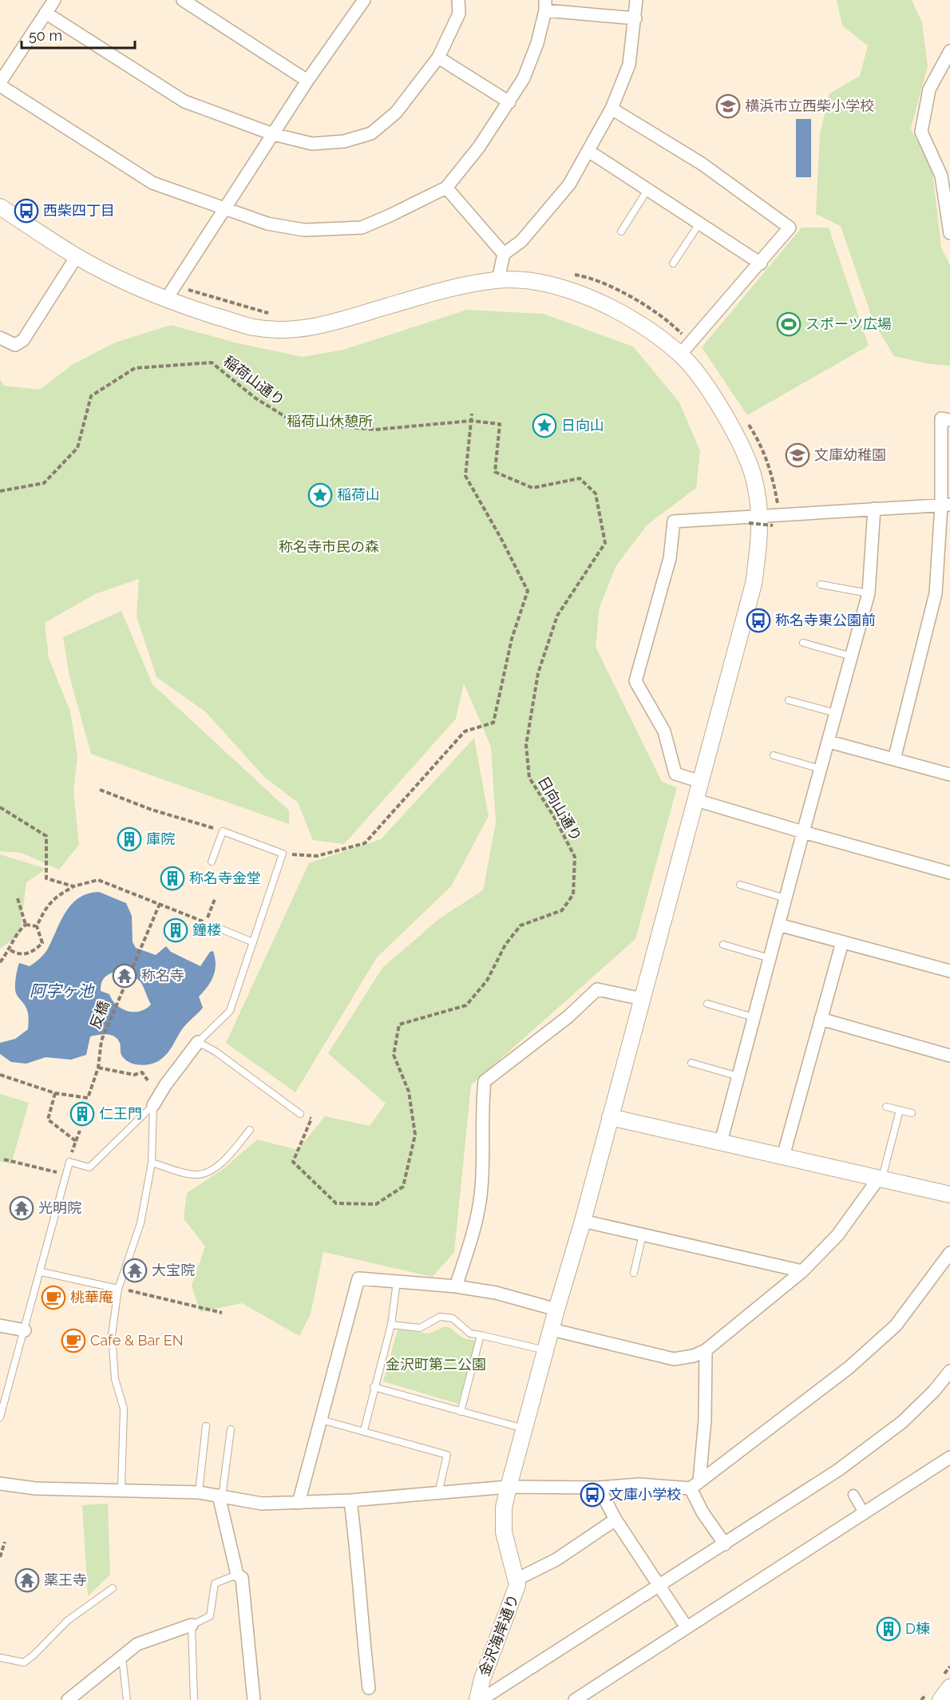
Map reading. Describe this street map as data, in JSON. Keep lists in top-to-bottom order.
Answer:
{
  "streets": {
    "street": ["金沢海岸通り"],
    "path": ["稲荷山通り", "日向山通り", "反橋"]
  },
  "crossings": [
    ["稲荷山通り", "日向山通り"]
  ],
  "water": ["阿字ヶ池"],
  "parks": ["稲荷山休憩所", "称名寺市民の森", "金沢町第二公園"],
  "places": {
    "school or university": ["横浜市立西柴小学校", "文庫幼稚園"],
    "bus stop": ["西柴四丁目", "称名寺東公園前", "文庫小学校"],
    "sports": ["スポーツ広場"],
    "place": ["日向山", "稲荷山"],
    "building": [
      "庫院",
      "称名寺金堂",
      "鐘楼",
      "仁王門",
      "D棟"
    ],
    "temple": [
      "称名寺",
      "光明院",
      "大宝院",
      "薬王寺"
    ],
    "cafe": ["桃華庵", "Cafe & Bar EN"]
  },
  "scale_bar": "50 m"
}
